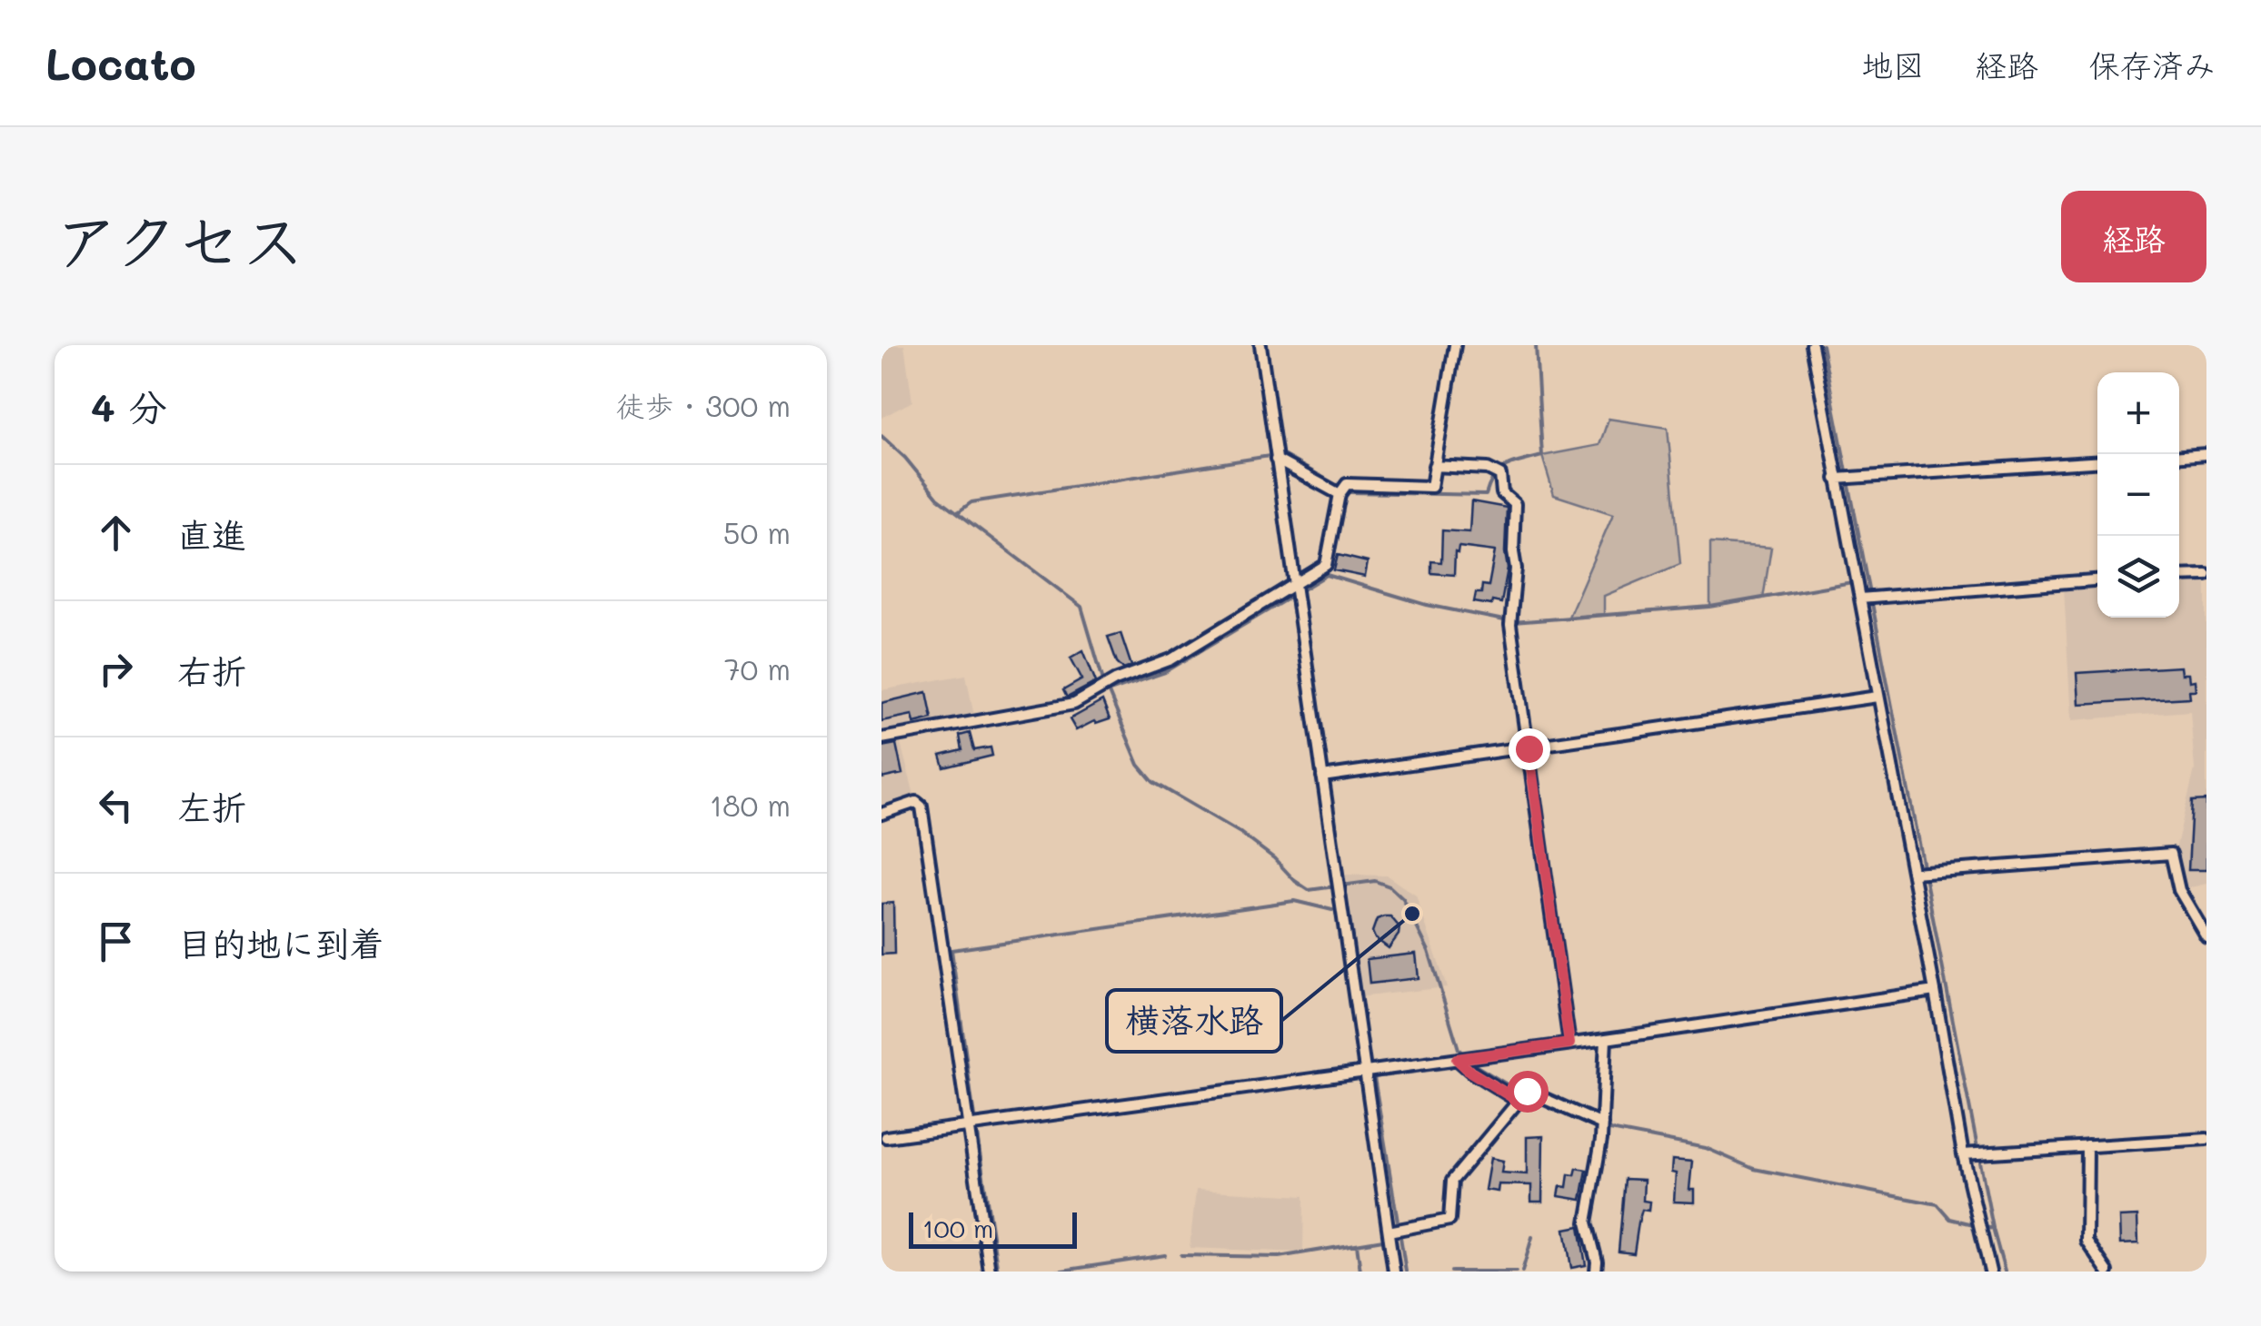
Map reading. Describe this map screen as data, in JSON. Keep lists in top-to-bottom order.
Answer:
{
  "places": ["横落水路"],
  "scale_bar": "100 m",
  "page": {
    "header": "Locato",
    "nav": ["地図", "経路", "保存済み"],
    "title": "アクセス",
    "buttons": "経路",
    "heading": ["4 分", "徒歩 · 300 m"],
    "map_buttons": ["+", "−"],
    "list": [
      ["直進", "50 m"],
      ["右折", "70 m"],
      ["左折", "180 m"],
      "目的地に到着"
    ],
    "scale": "100 m"
  }
}
